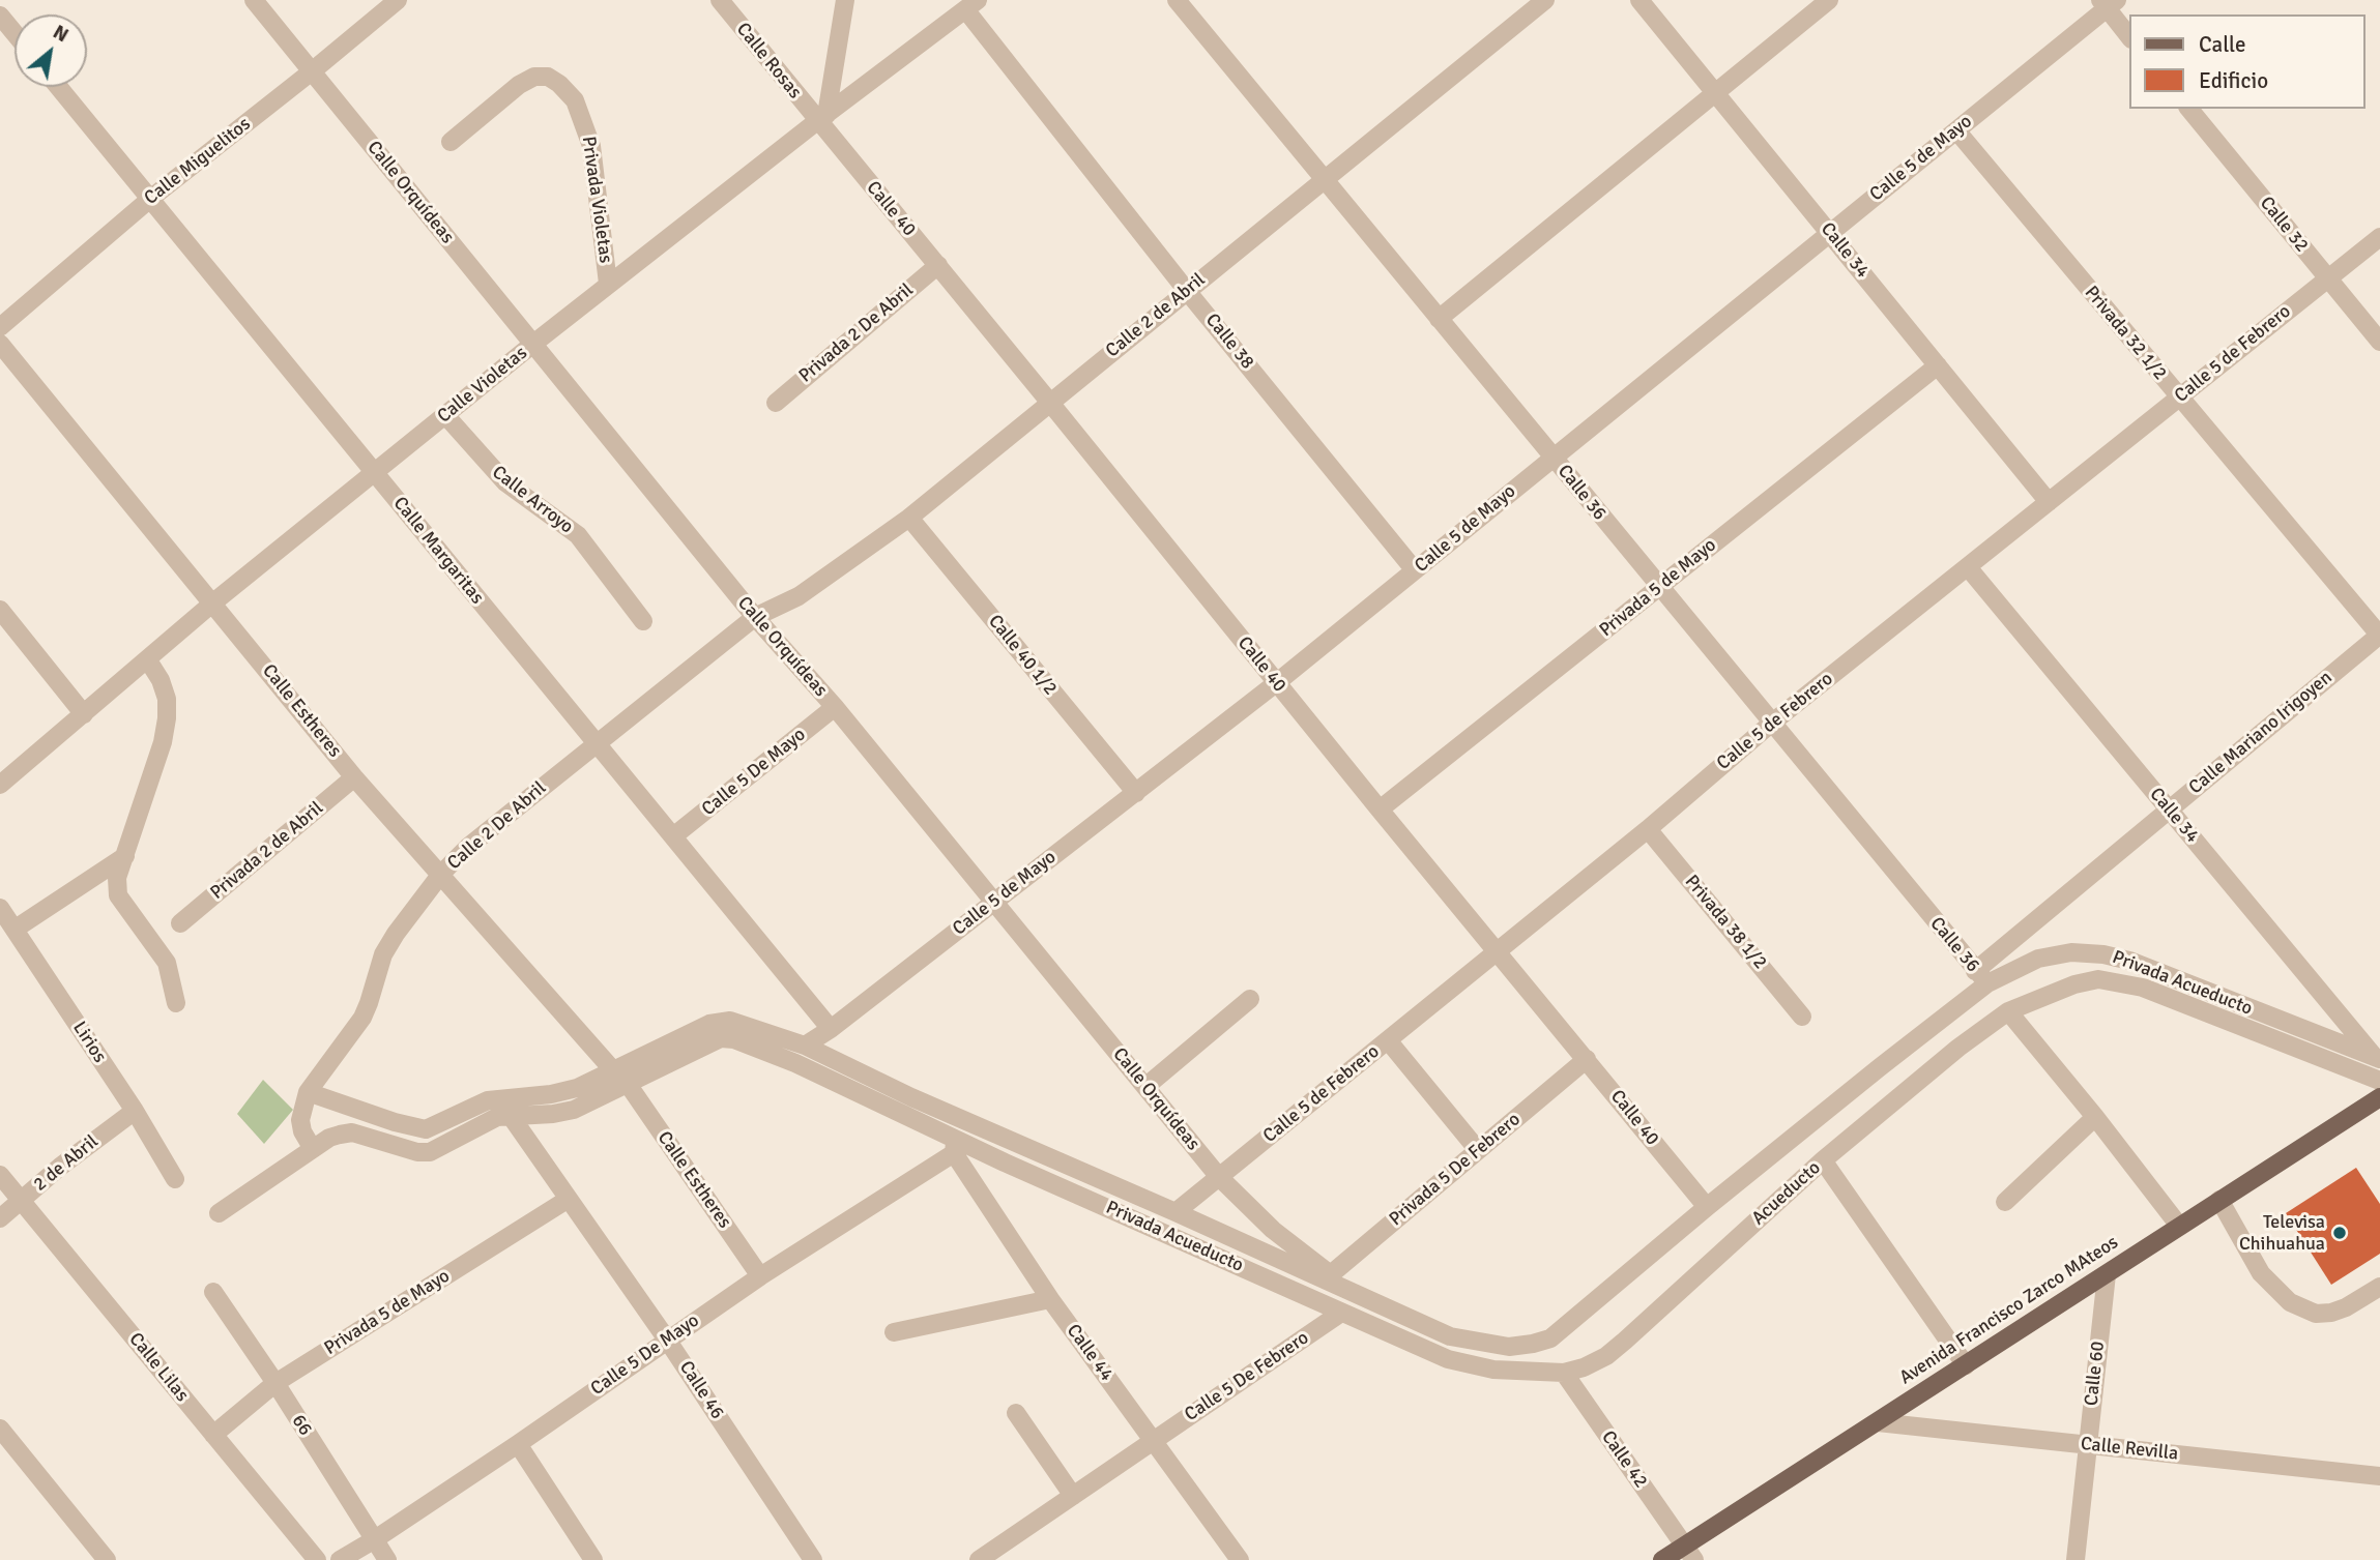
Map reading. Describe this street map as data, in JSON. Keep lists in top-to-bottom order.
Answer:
{
  "streets": {
    "main road": ["Avenida Francisco Zarco MAteos"],
    "street": [
      "Calle Rosas",
      "Calle 5 de Mayo",
      "Calle Miguelitos",
      "Calle Orquídeas",
      "Privada Violetas",
      "Calle 40",
      "Calle 32",
      "Calle 34",
      "Calle 2 de Abril",
      "Privada 2 De Abril",
      "Privada 32 1/2",
      "Calle 38",
      "Calle 5 de Febrero",
      "Calle Violetas",
      "Calle 36",
      "Calle Arroyo",
      "Calle Margaritas",
      "Privada 5 de Mayo",
      "Calle 40 1/2",
      "Calle Estheres",
      "Calle Mariano Irigoyen",
      "Calle 5 De Mayo",
      "Calle 2 De Abril",
      "Privada 2 de Abril",
      "Privada 38 1/2",
      "Privada Acueducto",
      "Lirios",
      "2 de Abril",
      "Privada 5 De Febrero",
      "Acueducto",
      "Calle 44",
      "Calle Lilas",
      "Calle 60",
      "Calle 5 De Febrero",
      "Calle 46",
      "66",
      "Calle Revilla",
      "Calle 42"
    ]
  },
  "crossings": [
    ["Calle Rosas", "Calle 40"],
    ["Calle Rosas", "Calle Violetas"],
    ["Calle 5 de Mayo", "Calle Orquídeas"],
    ["Calle 5 de Mayo", "Calle 40"],
    ["Calle 5 de Mayo", "Calle 34"],
    ["Calle 5 de Mayo", "Privada 32 1/2"],
    ["Calle 5 de Mayo", "Calle 38"],
    ["Calle 5 de Mayo", "Calle 36"],
    ["Calle 5 de Mayo", "Calle Margaritas"],
    ["Calle 5 de Mayo", "Calle 40 1/2"],
    ["Calle 5 de Mayo", "Privada Acueducto"],
    ["Calle Miguelitos", "Calle Orquídeas"],
    ["Calle Miguelitos", "Calle Margaritas"],
    ["Calle Orquídeas", "Calle 2 de Abril"],
    ["Calle Orquídeas", "Calle 5 de Febrero"],
    ["Calle Orquídeas", "Calle Violetas"],
    ["Calle Orquídeas", "Calle 5 De Mayo"],
    ["Calle Orquídeas", "Calle 2 De Abril"],
    ["Calle Orquídeas", "Privada Acueducto"],
    ["Calle Orquídeas", "Privada 5 De Febrero"],
    ["Privada Violetas", "Calle Violetas"],
    ["Calle 40", "Calle 2 de Abril"],
    ["Calle 40", "Privada 2 De Abril"],
    ["Calle 40", "Calle 5 de Febrero"],
    ["Calle 40", "Calle Violetas"],
    ["Calle 40", "Privada 5 de Mayo"],
    ["Calle 40", "Privada 5 De Febrero"],
    ["Calle 40", "Acueducto"],
    ["Calle 32", "Calle 5 de Febrero"],
    ["Calle 34", "Calle 5 de Febrero"],
    ["Calle 34", "Privada 5 de Mayo"],
    ["Calle 34", "Calle Mariano Irigoyen"],
    ["Calle 34", "Privada Acueducto"],
    ["Calle 2 de Abril", "Calle 38"],
    ["Calle 2 de Abril", "Calle 36"],
    ["Calle 2 de Abril", "Calle 40 1/2"],
    ["Calle 2 de Abril", "Calle 2 De Abril"],
    ["Privada 32 1/2", "Calle 5 de Febrero"],
    ["Privada 32 1/2", "Calle Mariano Irigoyen"],
    ["Calle 38", "Calle Violetas"],
    ["Calle 5 de Febrero", "Calle 36"],
    ["Calle 5 de Febrero", "Privada 38 1/2"],
    ["Calle 5 de Febrero", "Privada Acueducto"],
    ["Calle Violetas", "Calle Arroyo"],
    ["Calle Violetas", "Calle Margaritas"],
    ["Calle Violetas", "Calle Estheres"],
    ["Calle 36", "Privada 5 de Mayo"],
    ["Calle 36", "Calle Mariano Irigoyen"],
    ["Calle 36", "Privada Acueducto"],
    ["Calle 36", "Acueducto"],
    ["Calle Margaritas", "Calle 5 De Mayo"],
    ["Calle Margaritas", "Calle 2 De Abril"],
    ["Privada 5 de Mayo", "Calle Lilas"],
    ["Privada 5 de Mayo", "Calle 46"],
    ["Privada 5 de Mayo", "66"],
    ["Calle Estheres", "Calle 5 De Mayo"],
    ["Calle Estheres", "Calle 2 De Abril"],
    ["Calle Estheres", "Privada 2 de Abril"],
    ["Calle Estheres", "Privada Acueducto"],
    ["Calle Mariano Irigoyen", "Privada Acueducto"],
    ["Calle Mariano Irigoyen", "Acueducto"],
    ["Calle 5 De Mayo", "Privada Acueducto"],
    ["Calle 5 De Mayo", "Calle 44"],
    ["Calle 5 De Mayo", "Calle 46"],
    ["Calle 5 De Mayo", "66"],
    ["Calle 2 De Abril", "Privada Acueducto"],
    ["Privada Acueducto", "Privada 5 De Febrero"],
    ["Privada Acueducto", "Acueducto"],
    ["Privada Acueducto", "Calle 44"],
    ["Privada Acueducto", "Calle 5 De Febrero"],
    ["Privada Acueducto", "Calle 46"],
    ["Privada Acueducto", "Calle 42"],
    ["Lirios", "2 de Abril"],
    ["2 de Abril", "Calle Lilas"],
    ["Acueducto", "Calle 42"],
    ["Avenida Francisco Zarco MAteos", "Calle 60"],
    ["Avenida Francisco Zarco MAteos", "Calle Revilla"],
    ["Avenida Francisco Zarco MAteos", "Calle 42"],
    ["Calle 44", "Calle 5 De Febrero"],
    ["Calle 60", "Calle Revilla"]
  ],
  "places": ["Televisa Chihuahua"],
  "legend": ["Calle", "Edificio"],
  "north": "top right"
}
